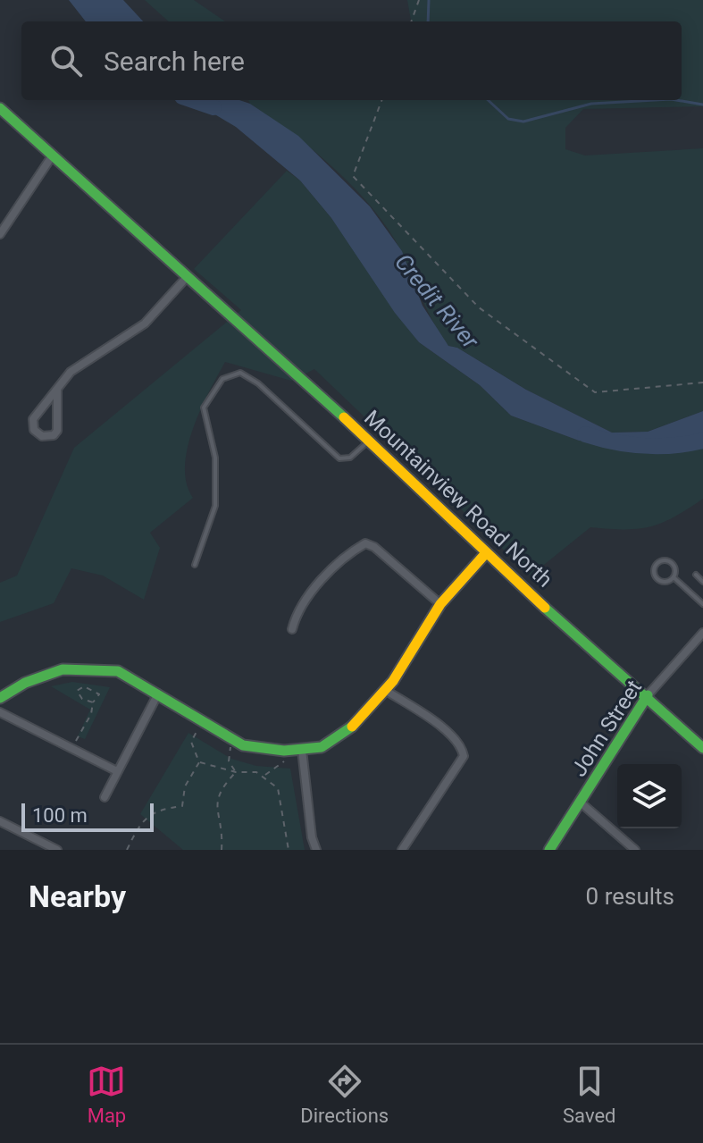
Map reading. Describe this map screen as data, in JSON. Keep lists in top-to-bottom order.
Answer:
{
  "streets": {
    "main road": ["Mountainview Road North", "John Street"]
  },
  "crossings": [
    ["Mountainview Road North", "John Street"]
  ],
  "water": ["Credit River"],
  "scale_bar": "100 m",
  "page": {
    "search": "Search here",
    "scale": "100 m",
    "heading": ["Nearby", "0 results"],
    "nav": ["Map", "Directions", "Saved"]
  }
}
